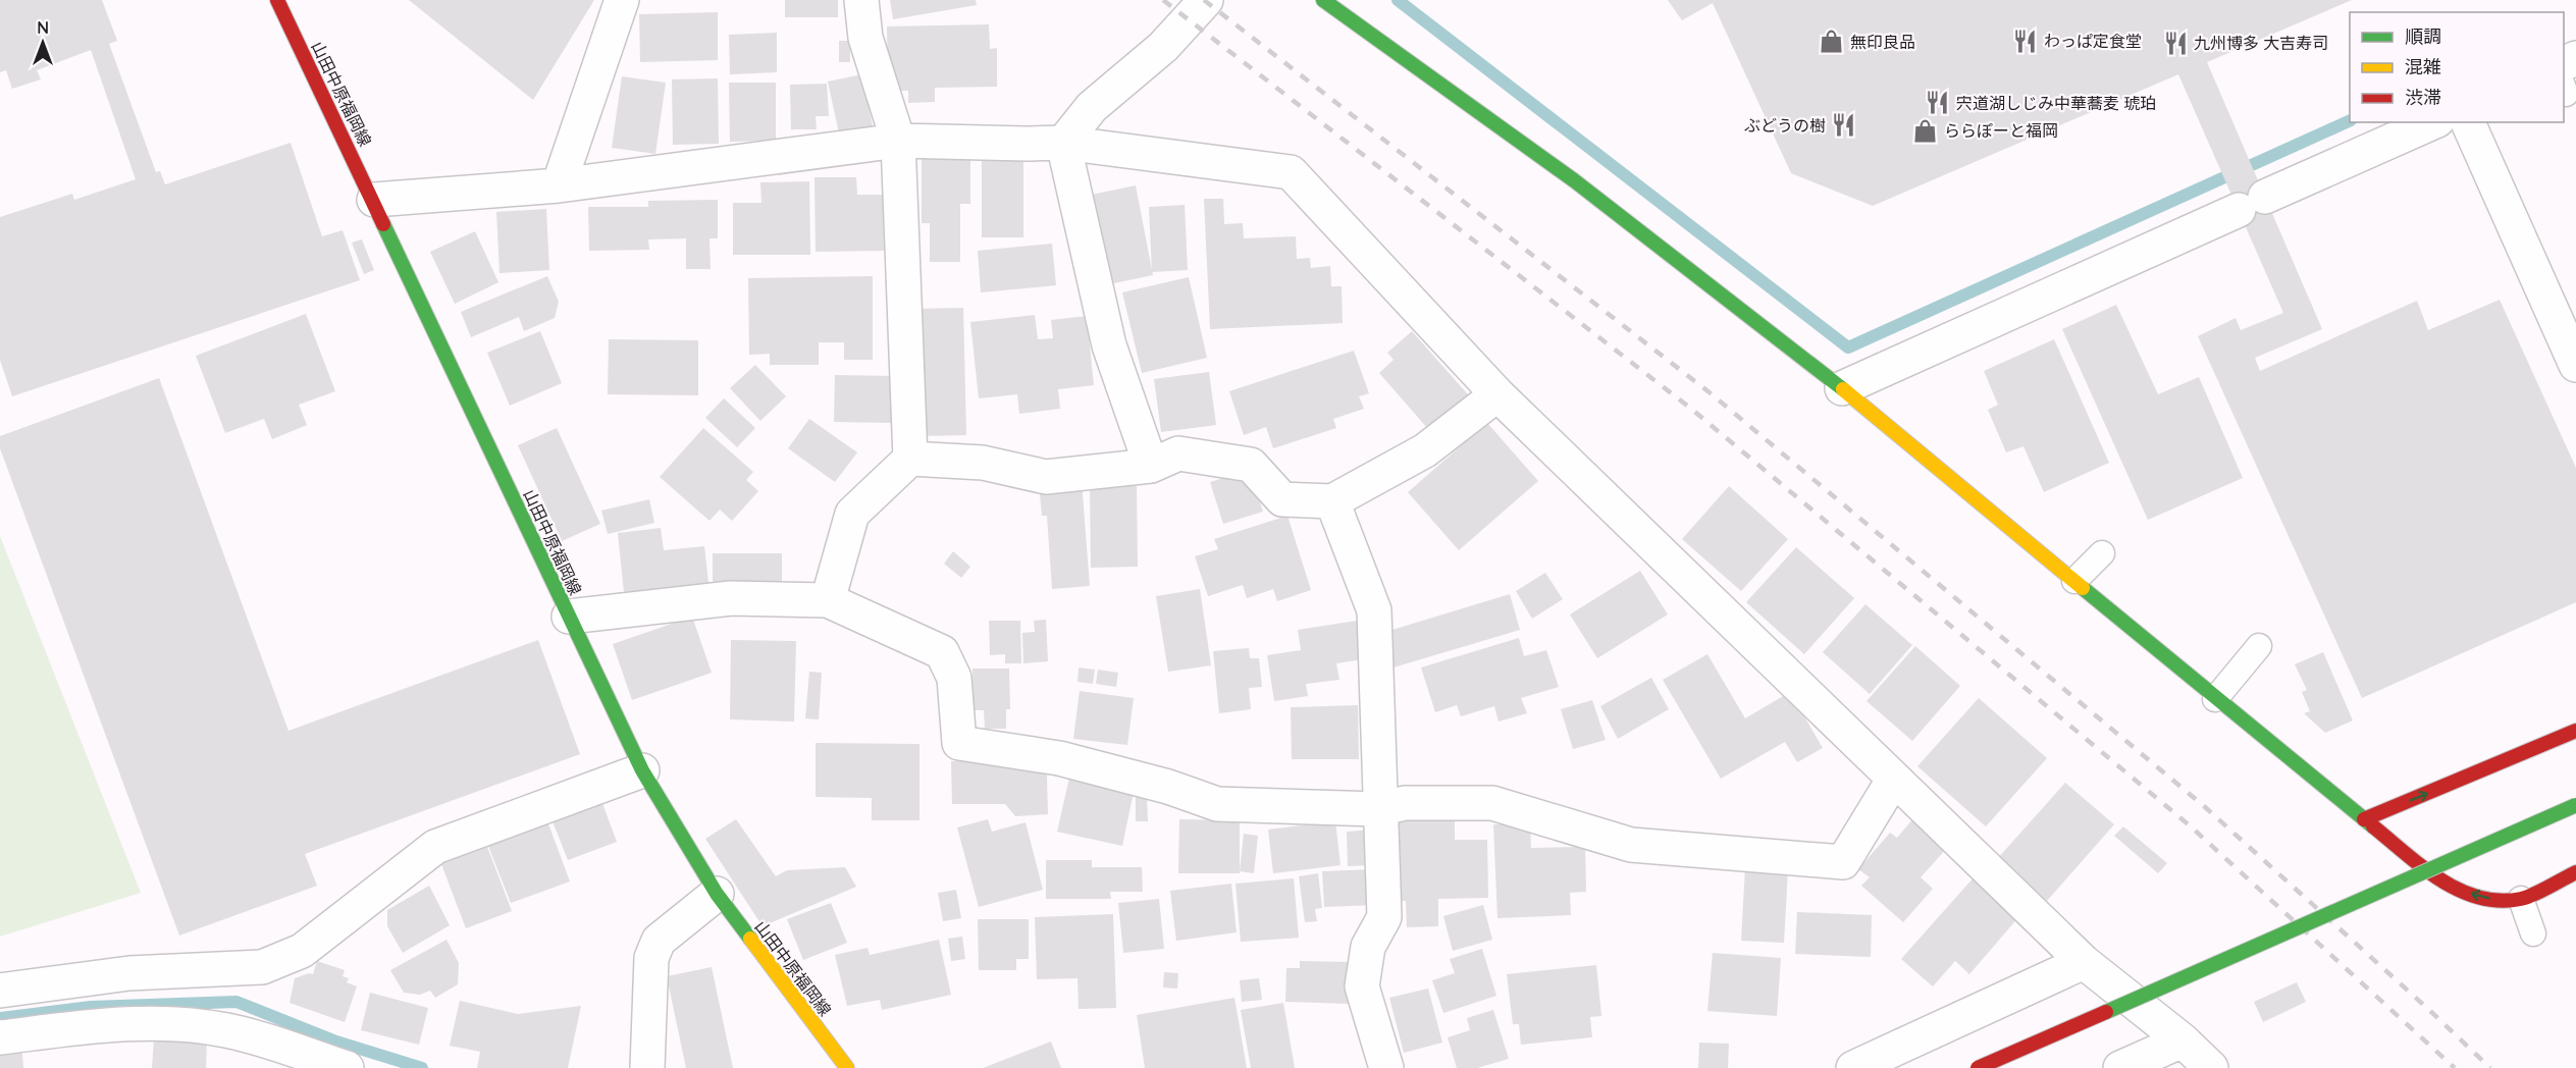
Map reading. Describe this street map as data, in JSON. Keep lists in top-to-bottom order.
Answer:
{
  "streets": {
    "street": ["山田中原福岡線"]
  },
  "places": {
    "restaurant": [
      "わっぱ定食堂",
      "九州博多 大吉寿司",
      "宍道湖しじみ中華蕎麦 琥珀",
      "ぶどうの樹"
    ],
    "shop": ["無印良品", "ららぽーと福岡"]
  },
  "legend": ["順調", "混雑", "渋滞"],
  "north": "top"
}
